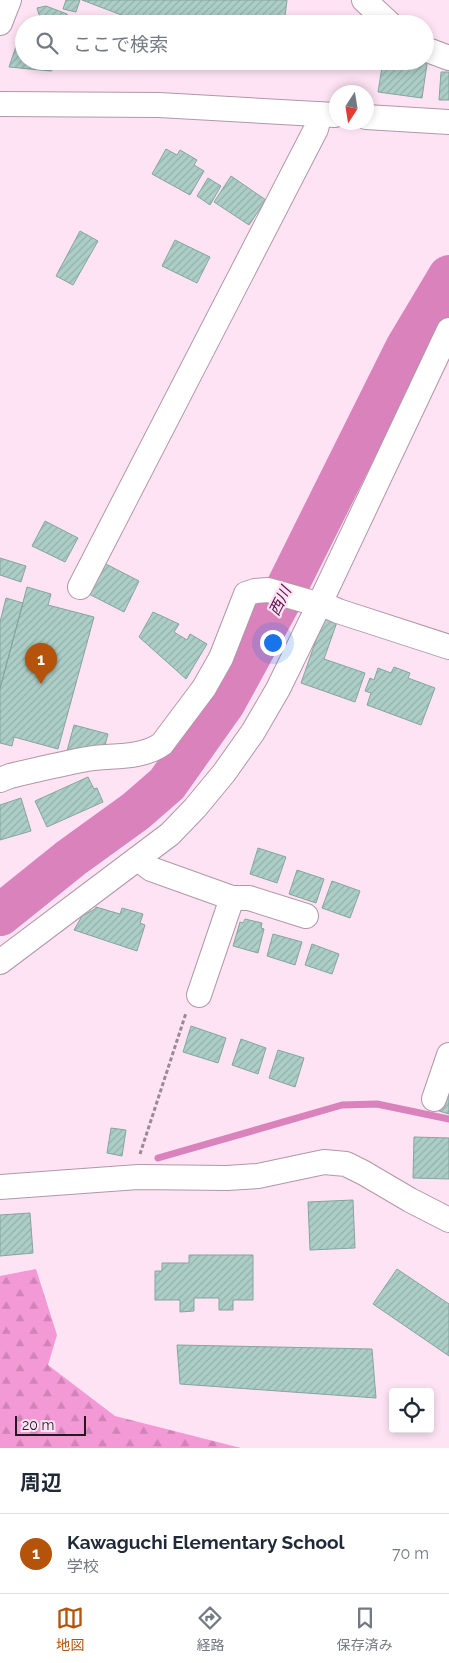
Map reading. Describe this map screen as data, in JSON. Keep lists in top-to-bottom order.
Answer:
{
  "water": ["西川"],
  "scale_bar": "20 m",
  "north": "bottom",
  "page": {
    "search": "ここで検索",
    "pins": "1",
    "scale": "20 m",
    "heading": "周辺",
    "list": [
      {
        "mark": "1",
        "name": "Kawaguchi Elementary School",
        "note": "学校",
        "value": "70 m"
      }
    ],
    "nav": ["地図", "経路", "保存済み"]
  }
}
